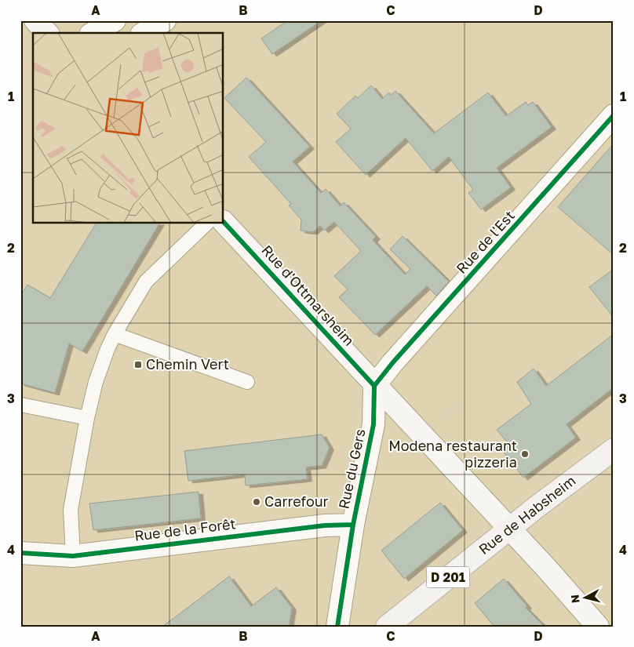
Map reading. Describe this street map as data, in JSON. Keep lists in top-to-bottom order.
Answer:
{
  "streets": {
    "main road": ["Rue d'Ottmarsheim", "Rue de Habsheim", "D 201"],
    "street": ["Rue de l'Est", "Rue du Gers", "Rue de la Forêt"]
  },
  "crossings": [
    ["Rue de l'Est", "Rue d'Ottmarsheim"],
    ["Rue de l'Est", "Rue du Gers"],
    ["Rue d'Ottmarsheim", "Rue du Gers"],
    ["Rue d'Ottmarsheim", "Rue de Habsheim"],
    ["Rue du Gers", "Rue de la Forêt"]
  ],
  "places": {
    "transit": ["Chemin Vert"],
    "other": ["Modena restaurant pizzeria", "Carrefour"]
  },
  "north": "left",
  "grid": {
    "columns": [
      "A",
      "B",
      "C",
      "D"
    ],
    "rows": [
      "1",
      "2",
      "3",
      "4"
    ]
  }
}
